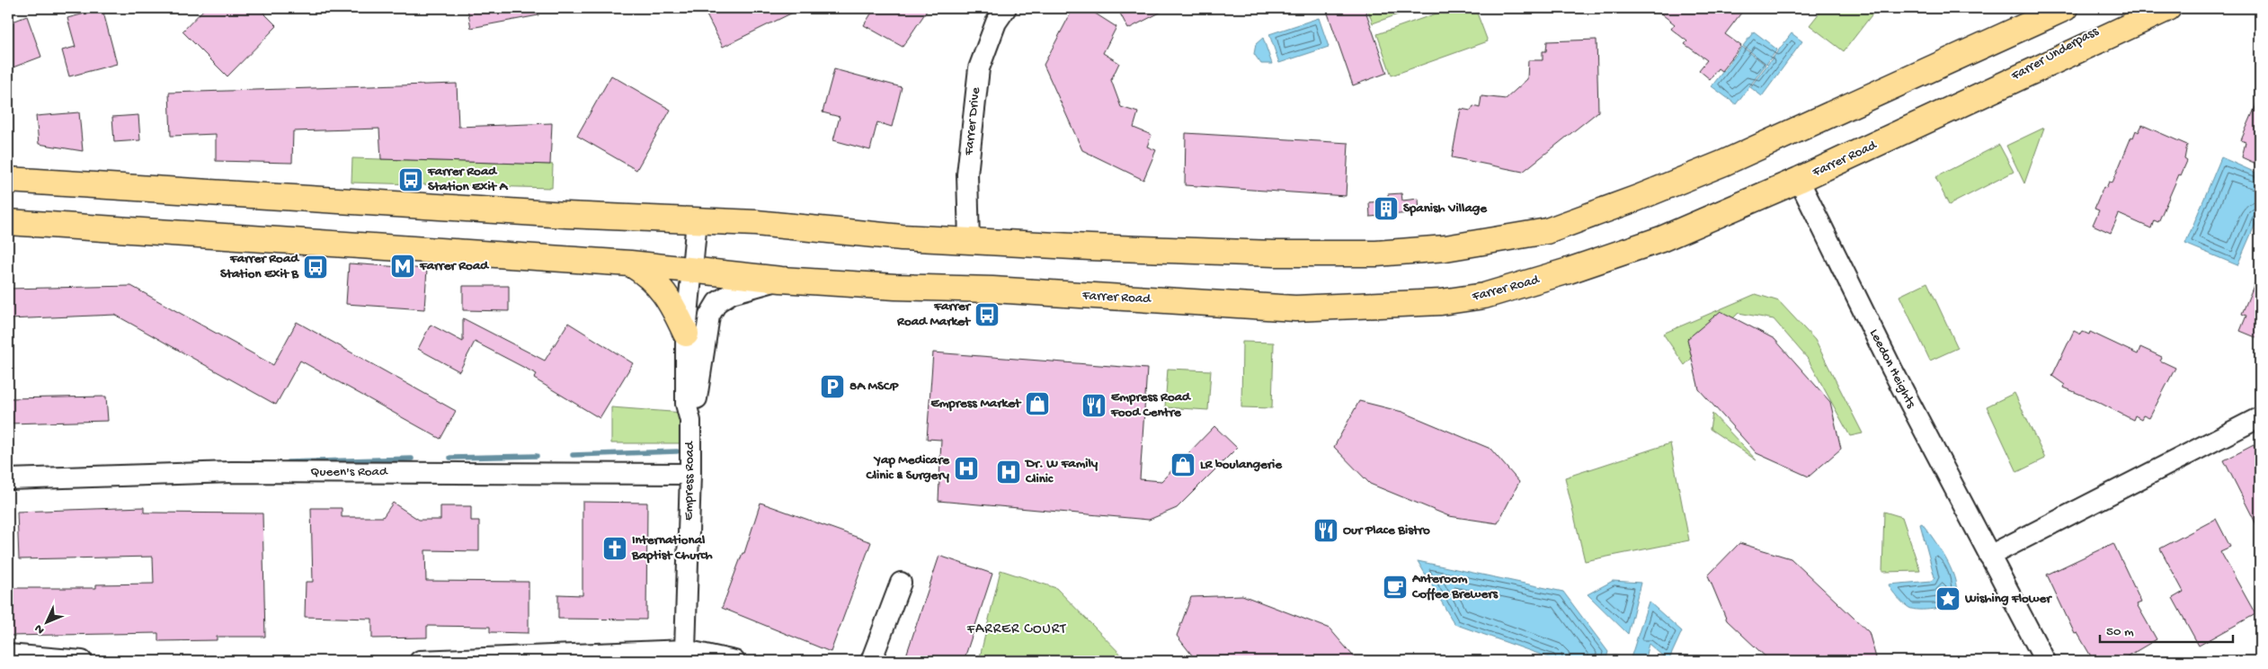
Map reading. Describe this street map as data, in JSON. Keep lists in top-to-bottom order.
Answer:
{
  "streets": {
    "highway": ["Farrer Underpass", "Farrer Road"],
    "street": [
      "Farrer Drive",
      "Leedon Heights",
      "Queen's Road",
      "Empress Road"
    ]
  },
  "crossings": [
    ["Farrer Underpass", "Farrer Road"],
    ["Farrer Road", "Leedon Heights"],
    ["Farrer Road", "Empress Road"],
    ["Queen's Road", "Empress Road"]
  ],
  "districts": ["FARRER COURT"],
  "places": {
    "bus stop": ["Farrer Road Station Exit A", "Farrer Road Station Exit B", "Farrer Road Market"],
    "building": ["Spanish Village"],
    "metro station": ["Farrer Road"],
    "parking": ["8A MSCP"],
    "shop": ["Empress Market", "LR boulangerie"],
    "restaurant": ["Empress Road Food Centre", "Our Place Bistro"],
    "hospital": ["Yap Medicare Clinic & Surgery", "Dr. W Family Clinic"],
    "church": ["International Baptist Church"],
    "cafe": ["Anteroom Coffee Brewers"],
    "place": ["Wishing Flower"]
  },
  "scale_bar": "50 m",
  "north": "bottom left"
}
